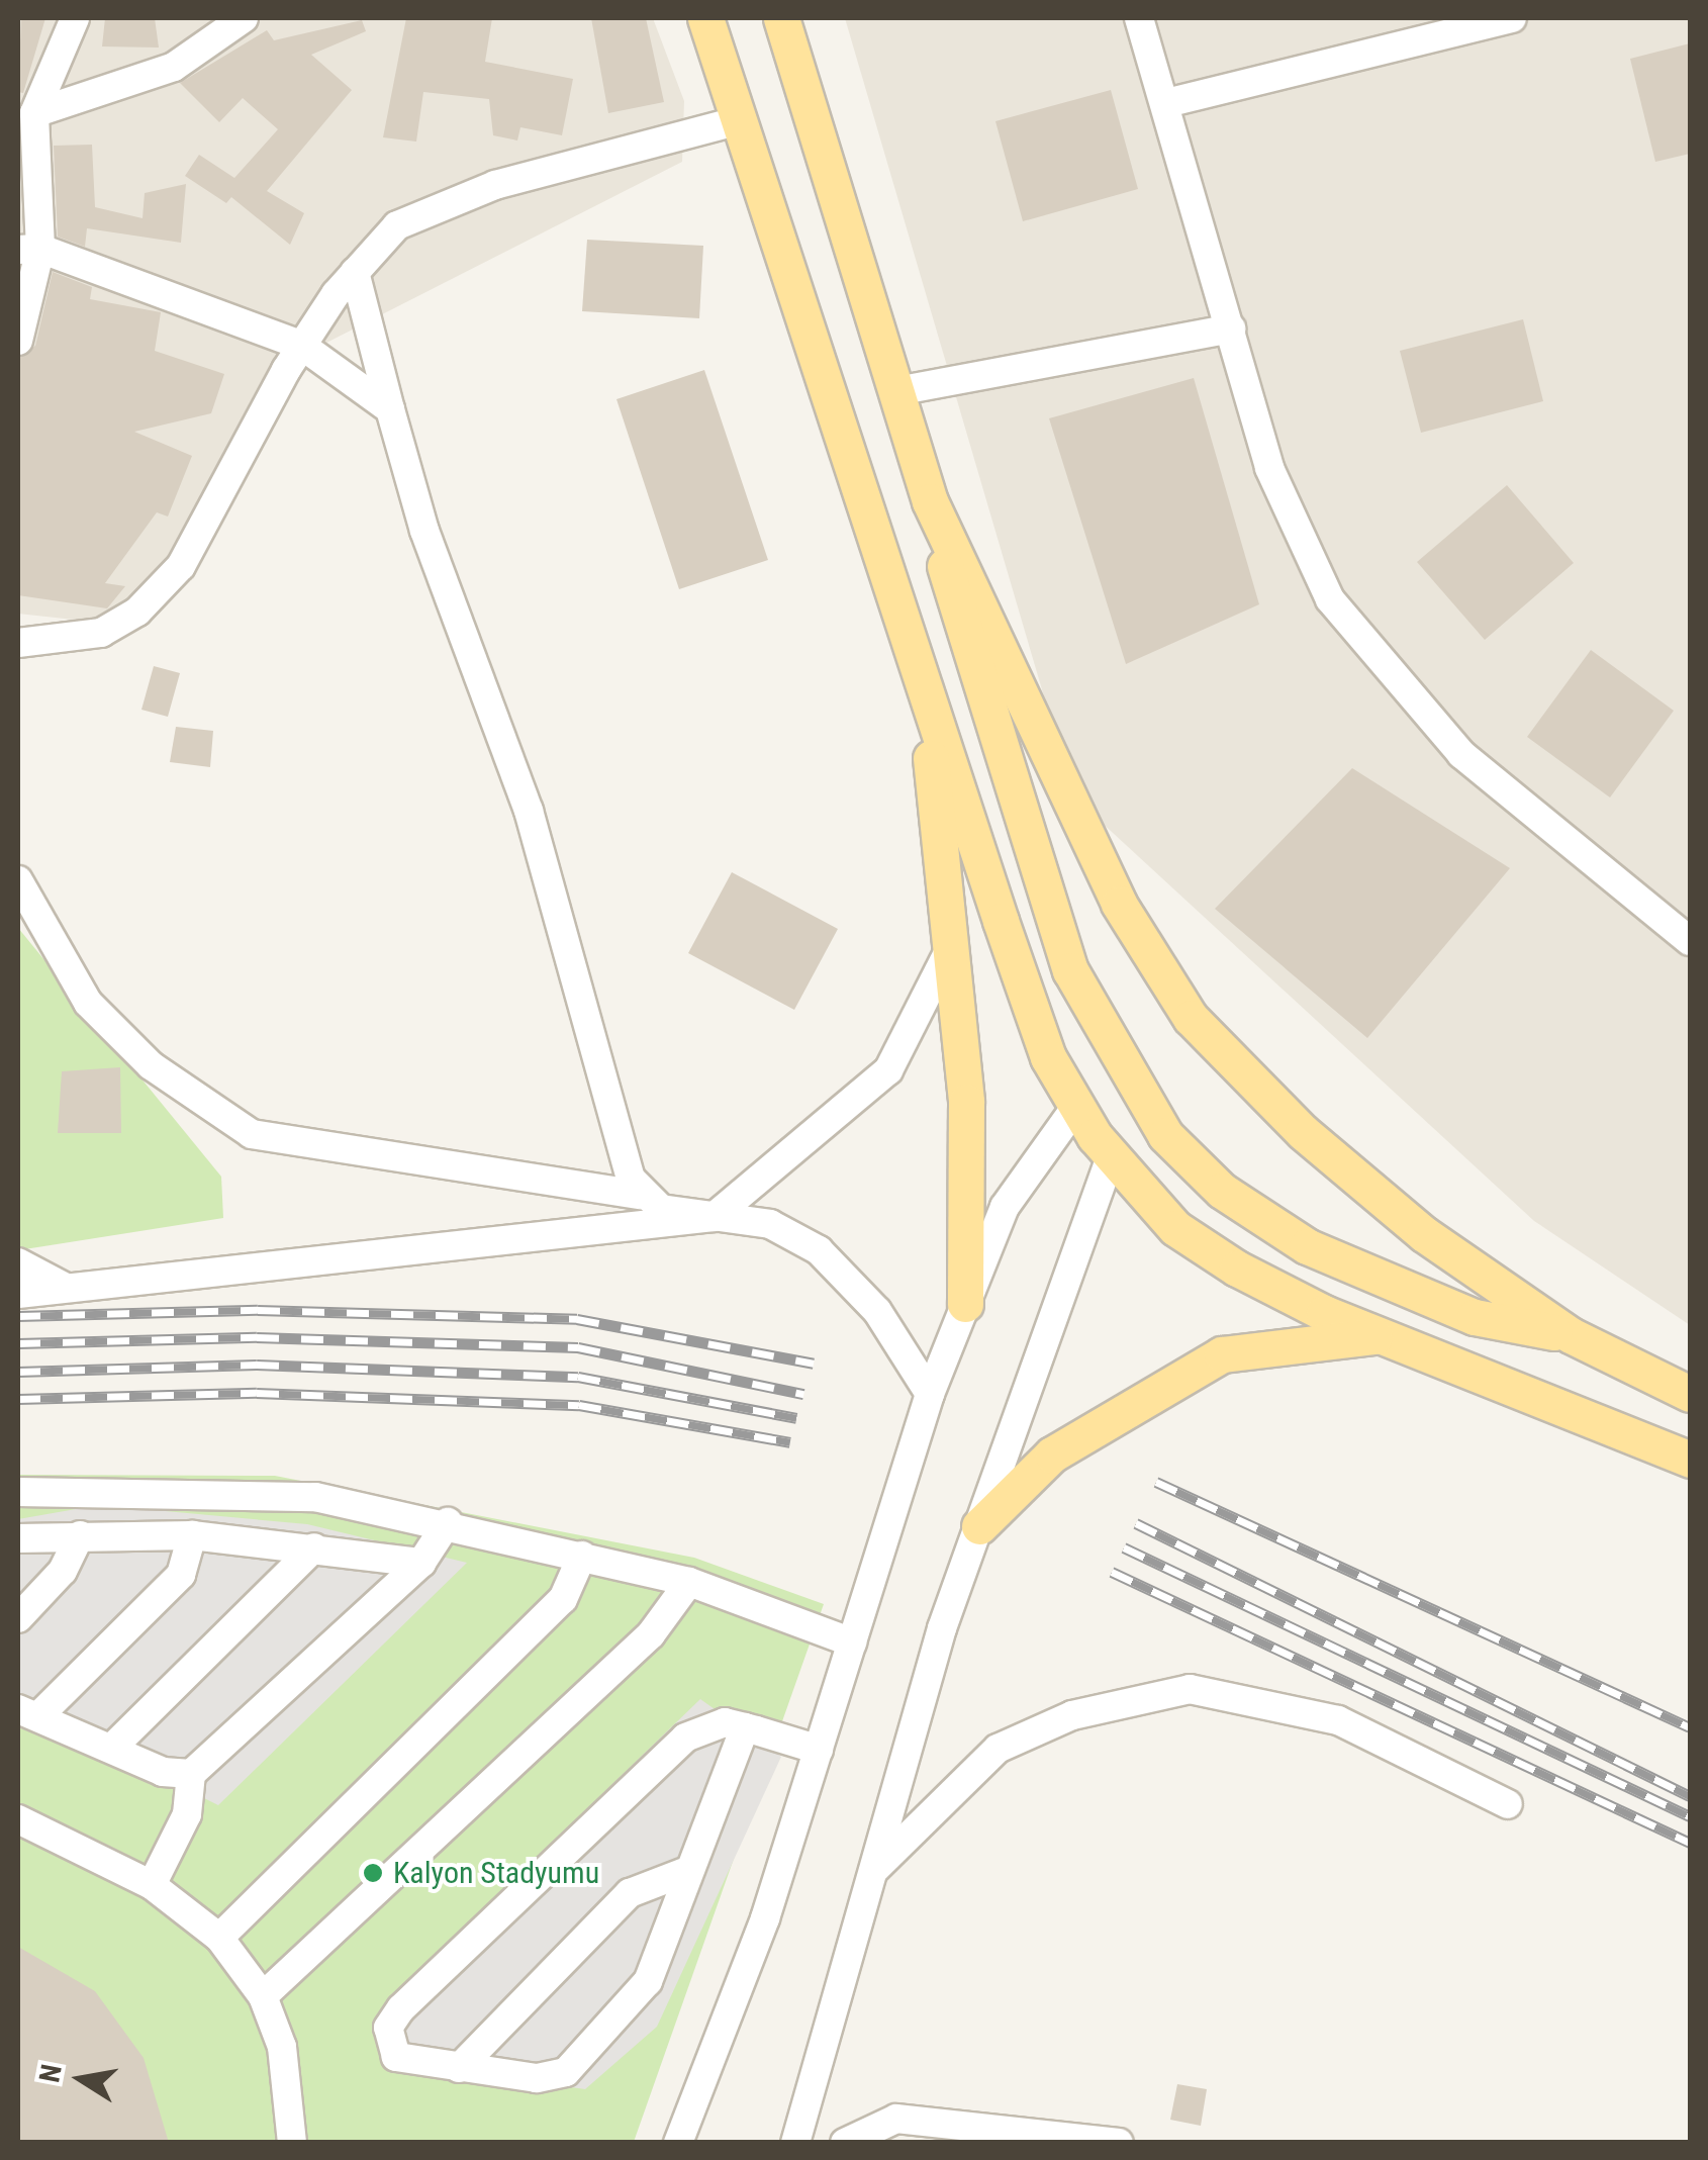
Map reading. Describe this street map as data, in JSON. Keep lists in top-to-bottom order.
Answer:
{
  "places": ["Kalyon Stadyumu"],
  "north": "left"
}
